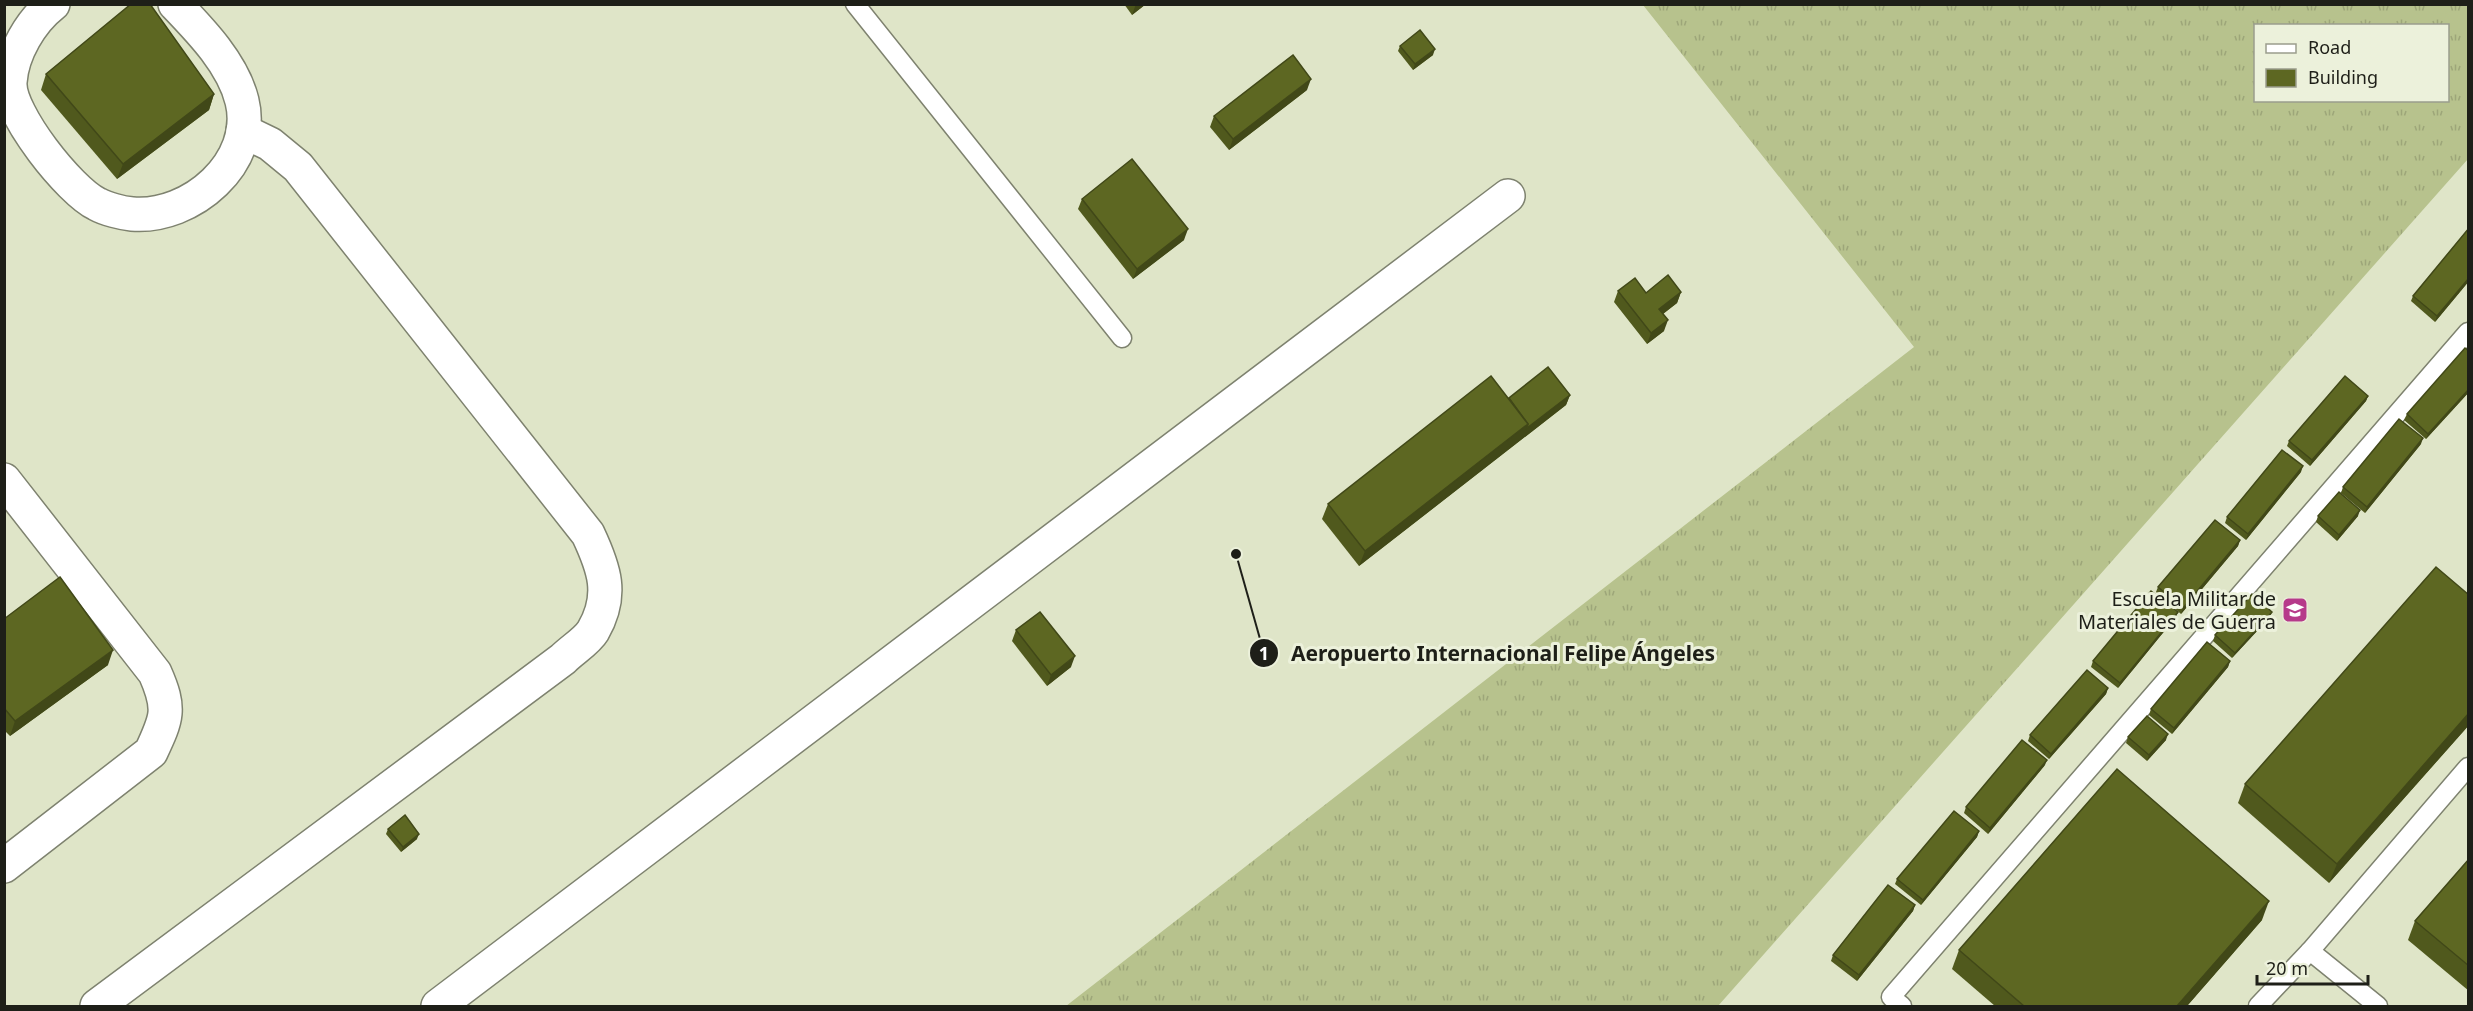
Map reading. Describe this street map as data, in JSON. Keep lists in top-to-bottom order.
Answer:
{
  "places": {
    "other": ["Aeropuerto Internacional Felipe Ángeles"],
    "school or university": ["Escuela Militar de Materiales de Guerra"]
  },
  "legend": ["Road", "Building"],
  "scale_bar": "20 m"
}
